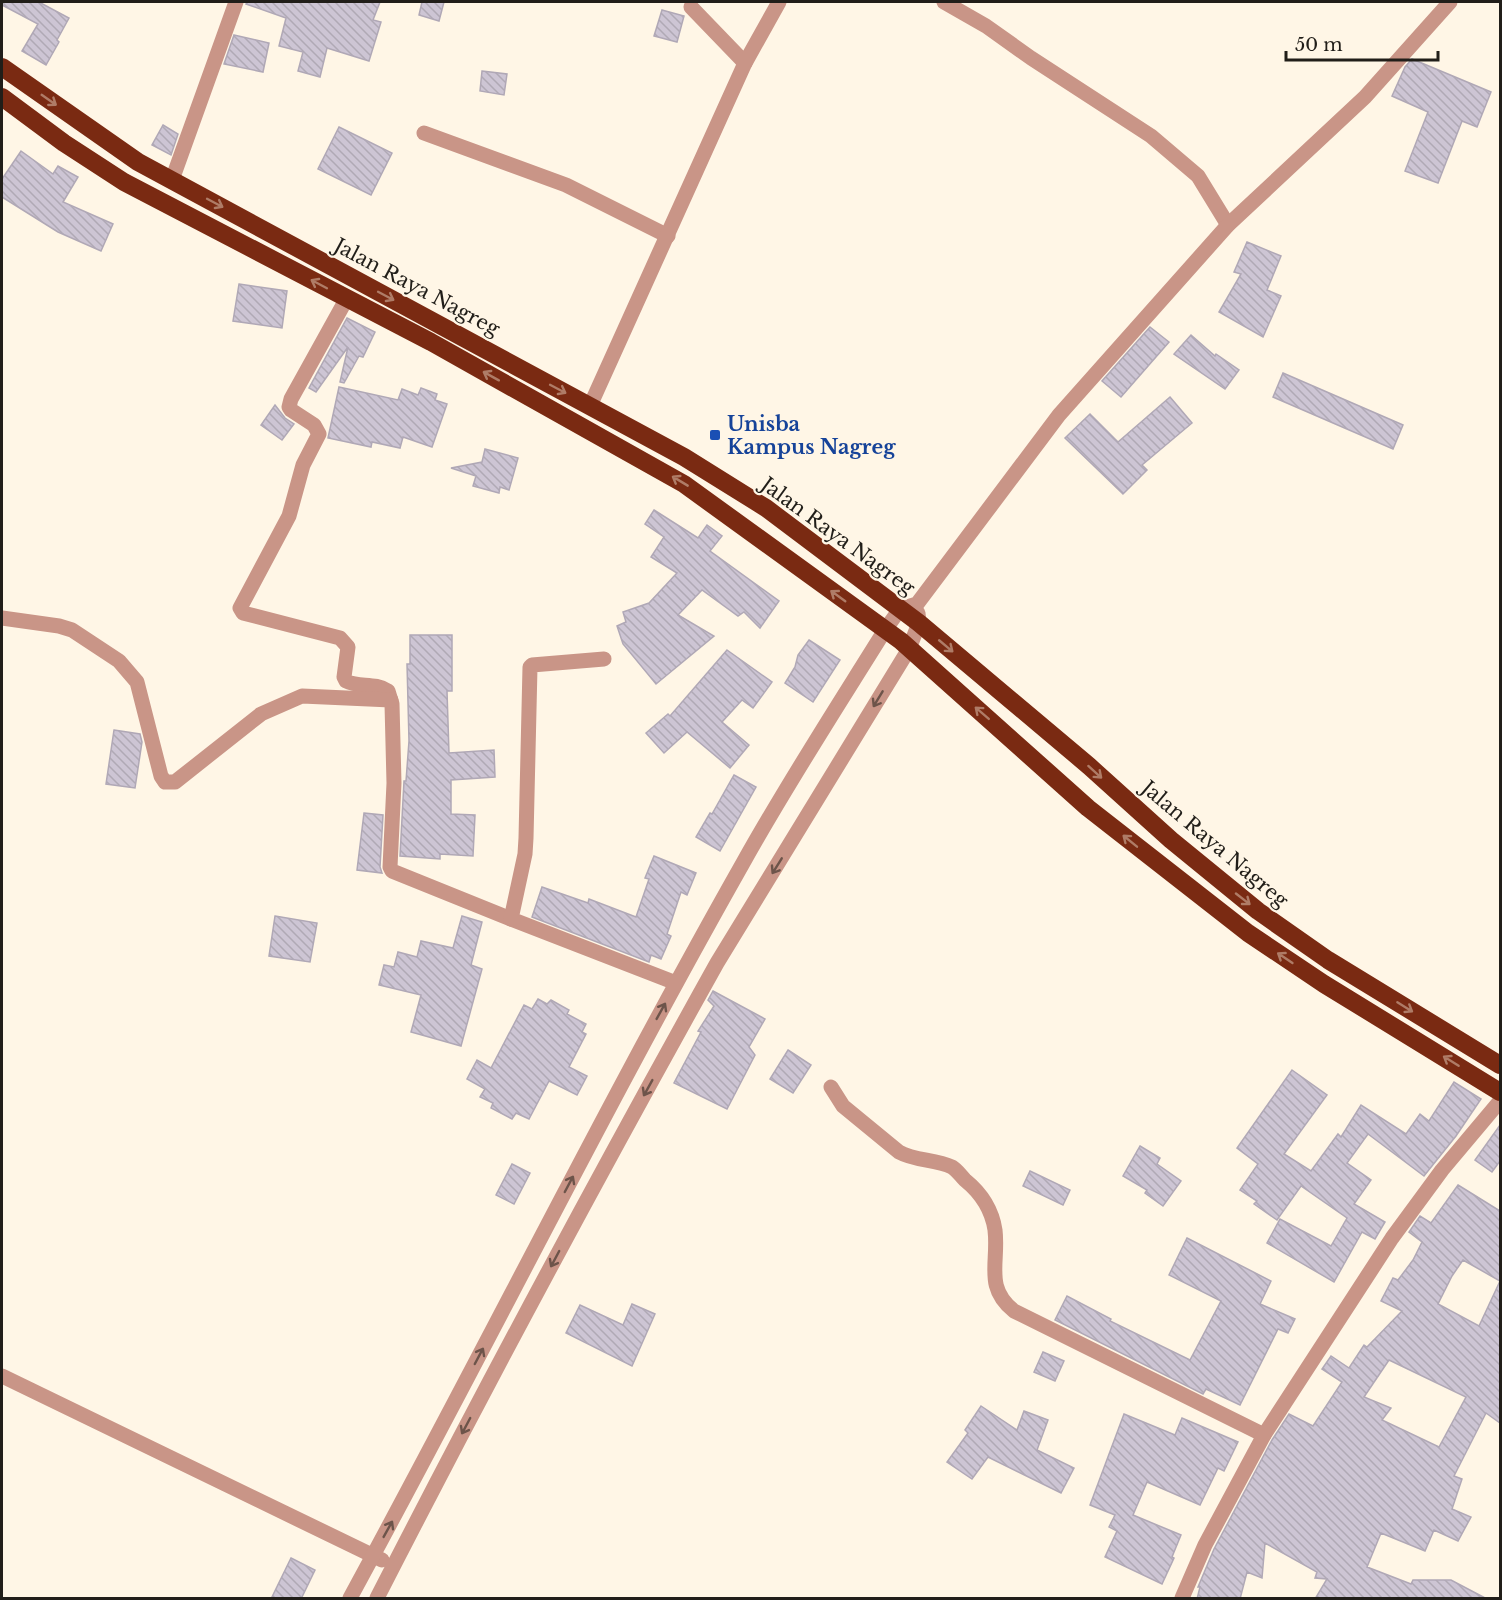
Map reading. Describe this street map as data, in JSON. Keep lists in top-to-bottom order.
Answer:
{
  "streets": {
    "highway": ["Jalan Raya Nagreg"]
  },
  "places": {
    "transit": ["Unisba Kampus Nagreg"]
  },
  "scale_bar": "50 m"
}
